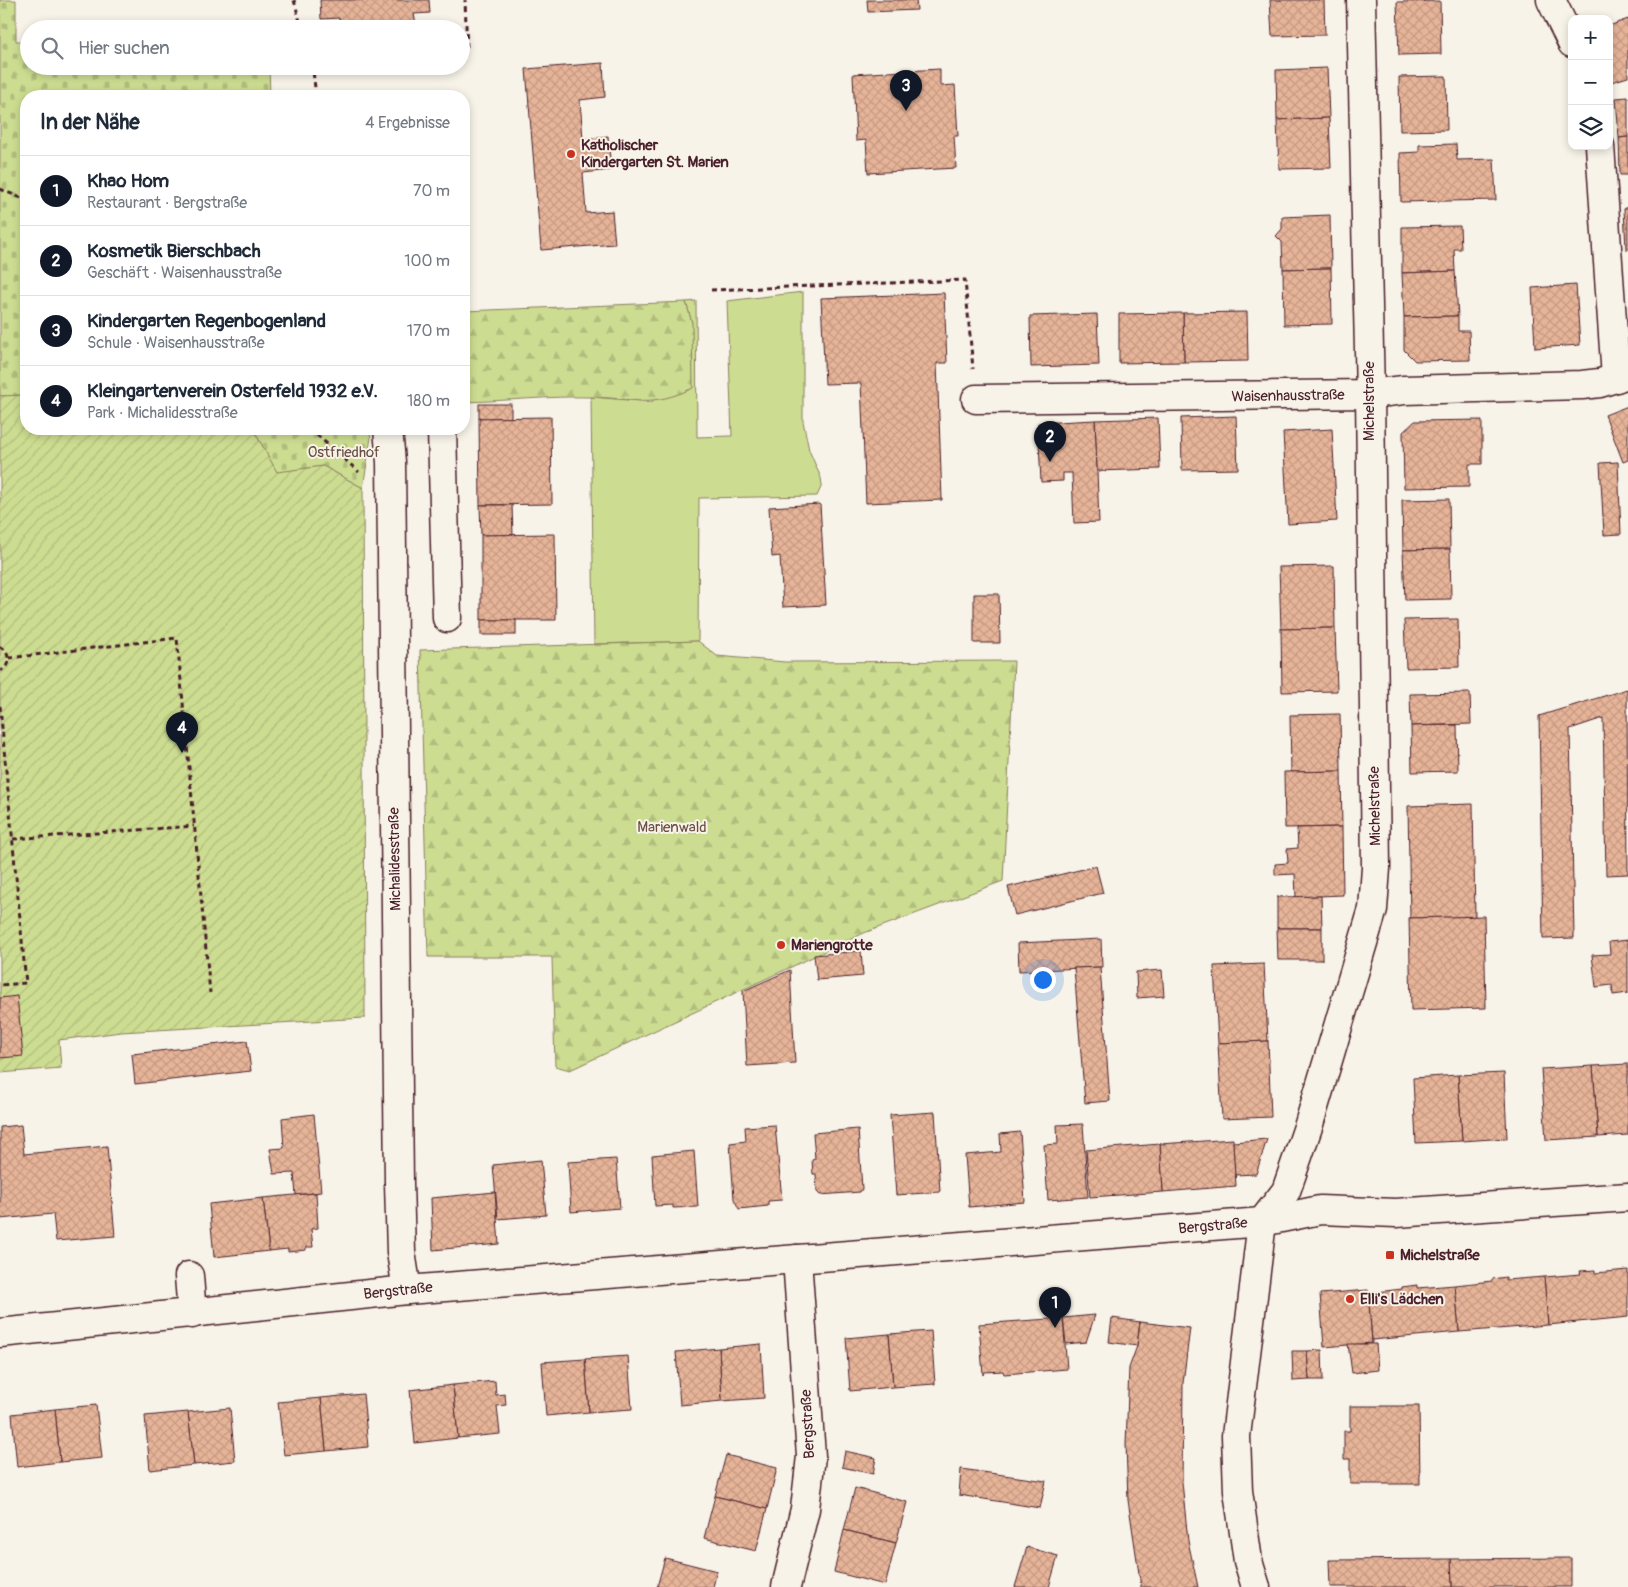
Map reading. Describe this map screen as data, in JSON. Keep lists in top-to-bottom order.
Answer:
{
  "streets": {
    "street": [
      "Waisenhausstraße",
      "Michelstraße",
      "Michalidesstraße",
      "Bergstraße"
    ]
  },
  "crossings": [
    ["Waisenhausstraße", "Michelstraße"],
    ["Michelstraße", "Bergstraße"],
    ["Michalidesstraße", "Bergstraße"]
  ],
  "parks": ["Ostfriedhof", "Marienwald"],
  "places": {
    "other": ["Katholischer Kindergarten St. Marien", "Mariengrotte", "Elli's Lädchen"],
    "transit": ["Michelstraße"]
  },
  "page": {
    "map_buttons": ["+", "−"],
    "search": "Hier suchen",
    "pins": [
      "3",
      "2",
      "4",
      "1"
    ],
    "heading": ["In der Nähe", "4 Ergebnisse"],
    "list": [
      {
        "mark": "1",
        "name": "Khao Hom",
        "note": "Restaurant · Bergstraße",
        "value": "70 m"
      },
      {
        "mark": "2",
        "name": "Kosmetik Bierschbach",
        "note": "Geschäft · Waisenhausstraße",
        "value": "100 m"
      },
      {
        "mark": "3",
        "name": "Kindergarten Regenbogenland",
        "note": "Schule · Waisenhausstraße",
        "value": "170 m"
      },
      {
        "mark": "4",
        "name": "Kleingartenverein Osterfeld 1932 e.V.",
        "note": "Park · Michalidesstraße",
        "value": "180 m"
      }
    ]
  }
}
